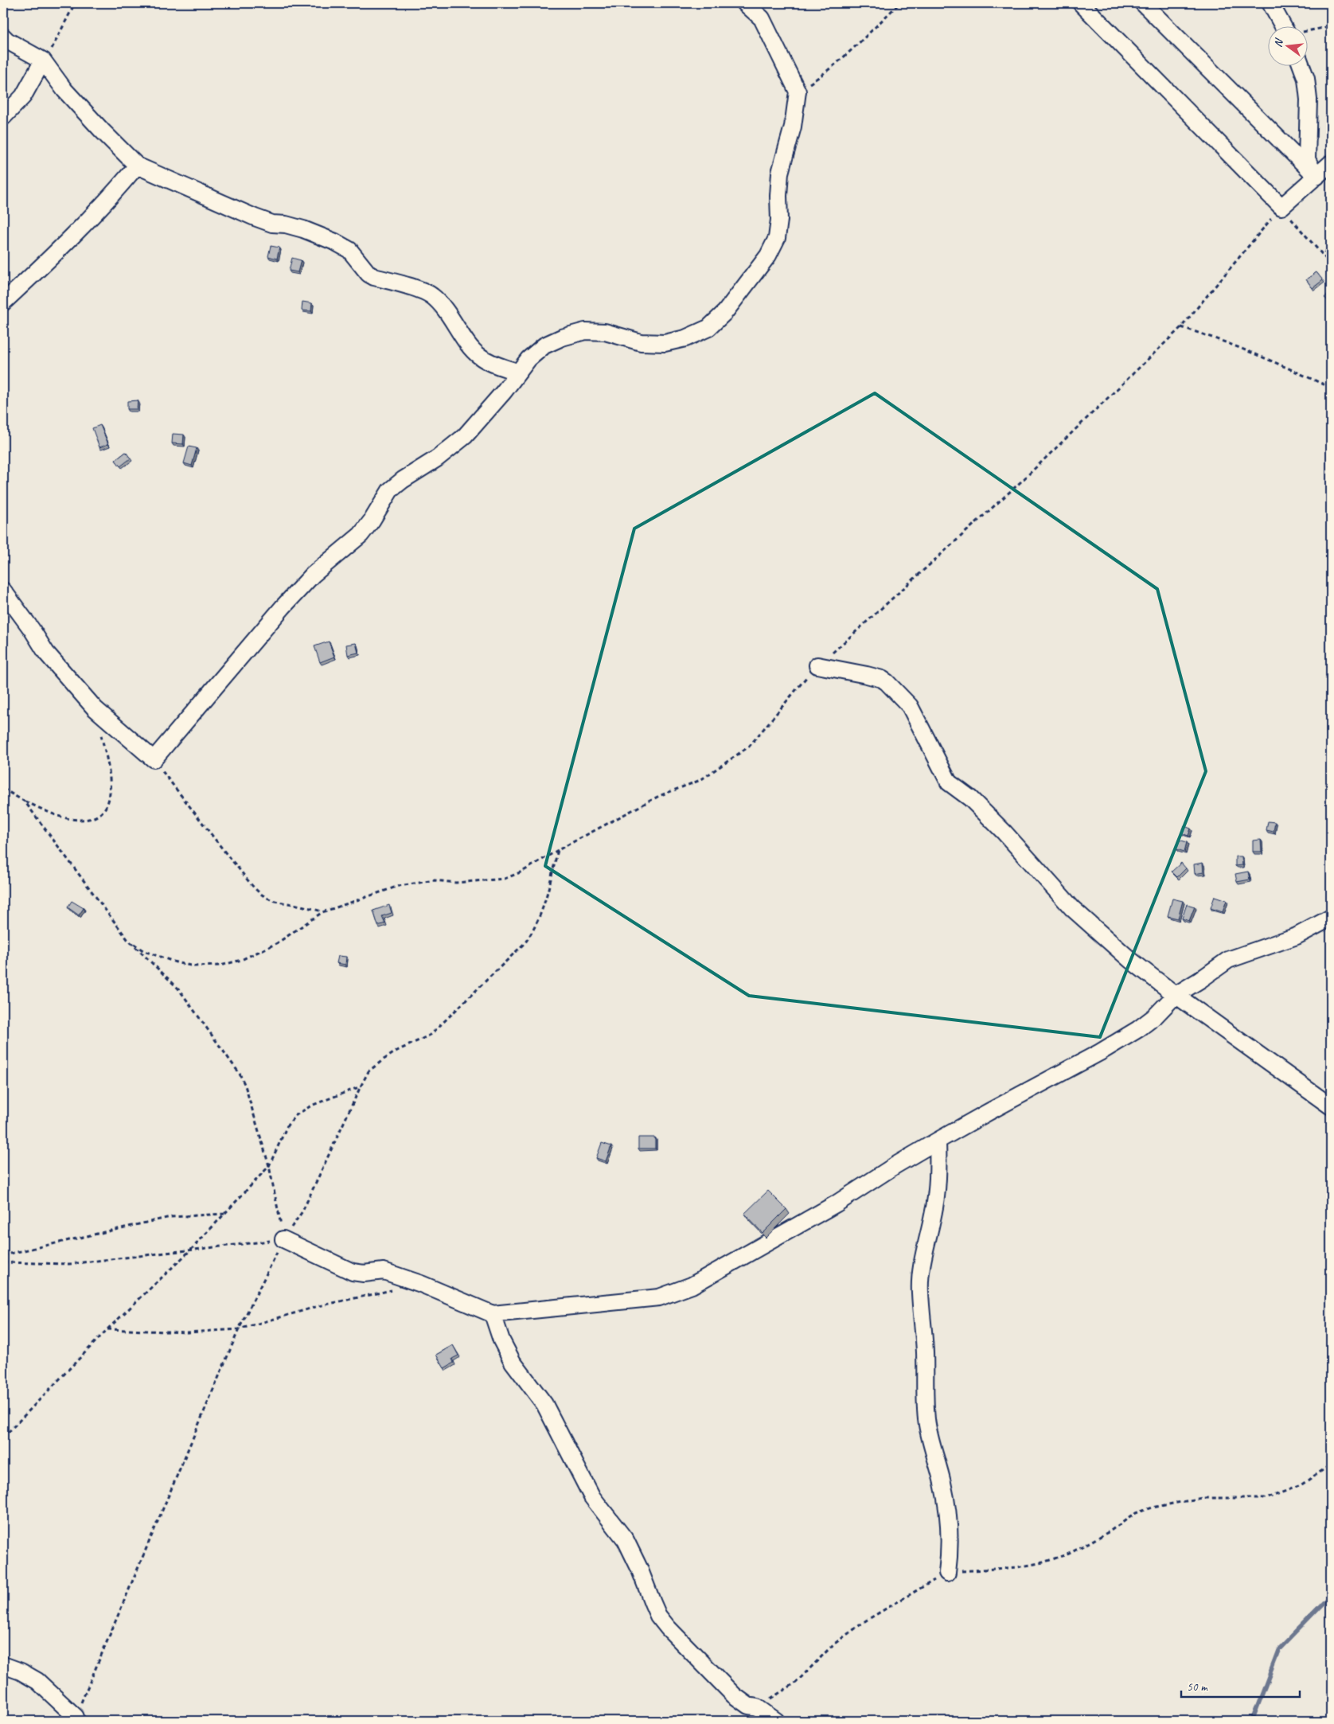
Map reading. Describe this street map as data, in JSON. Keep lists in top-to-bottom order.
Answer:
{
  "scale_bar": "50 m",
  "north": "left"
}
